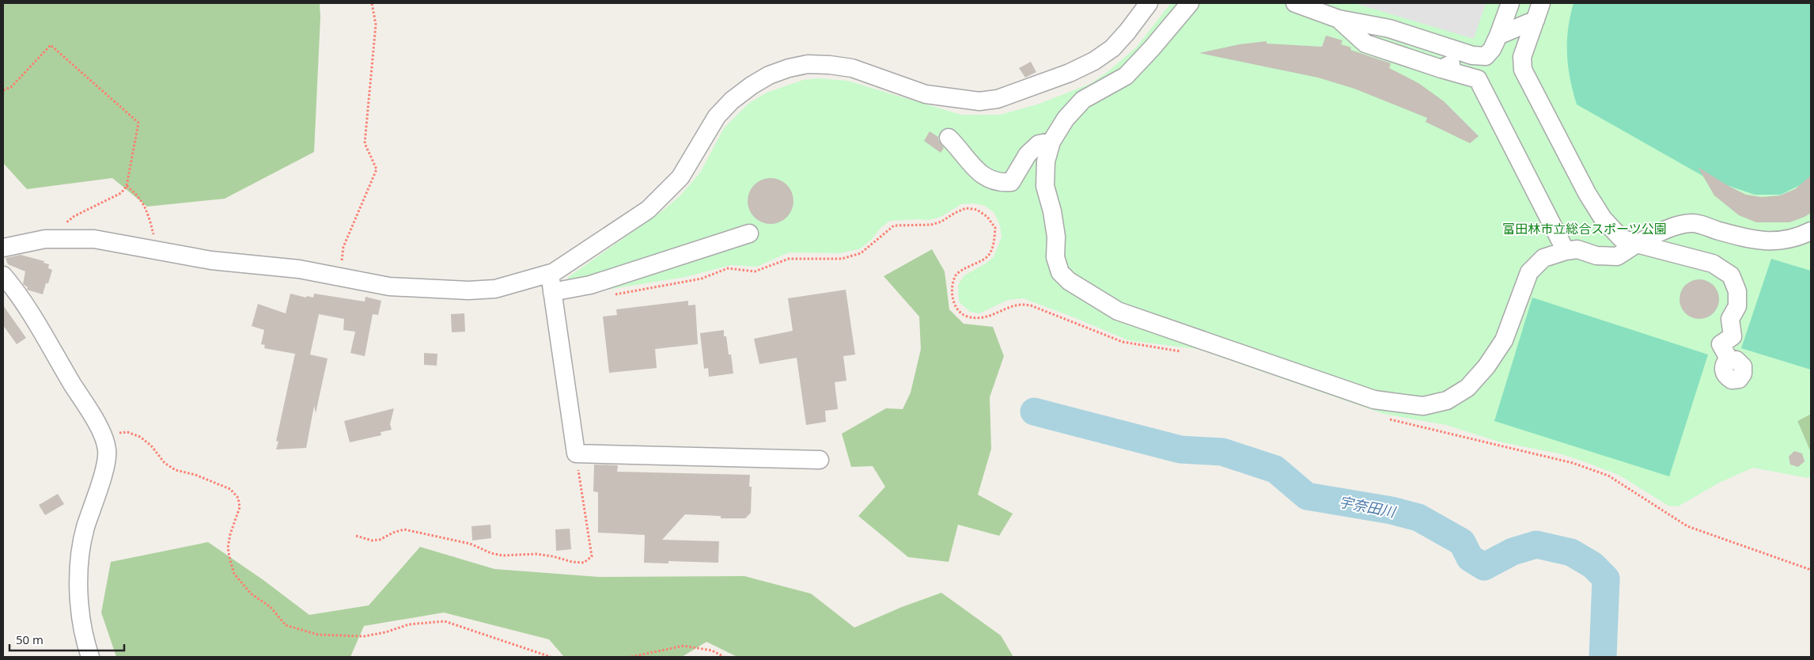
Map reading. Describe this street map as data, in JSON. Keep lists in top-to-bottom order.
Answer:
{
  "water": ["宇奈田川"],
  "parks": ["富田林市立総合スポーツ公園"],
  "scale_bar": "50 m"
}
